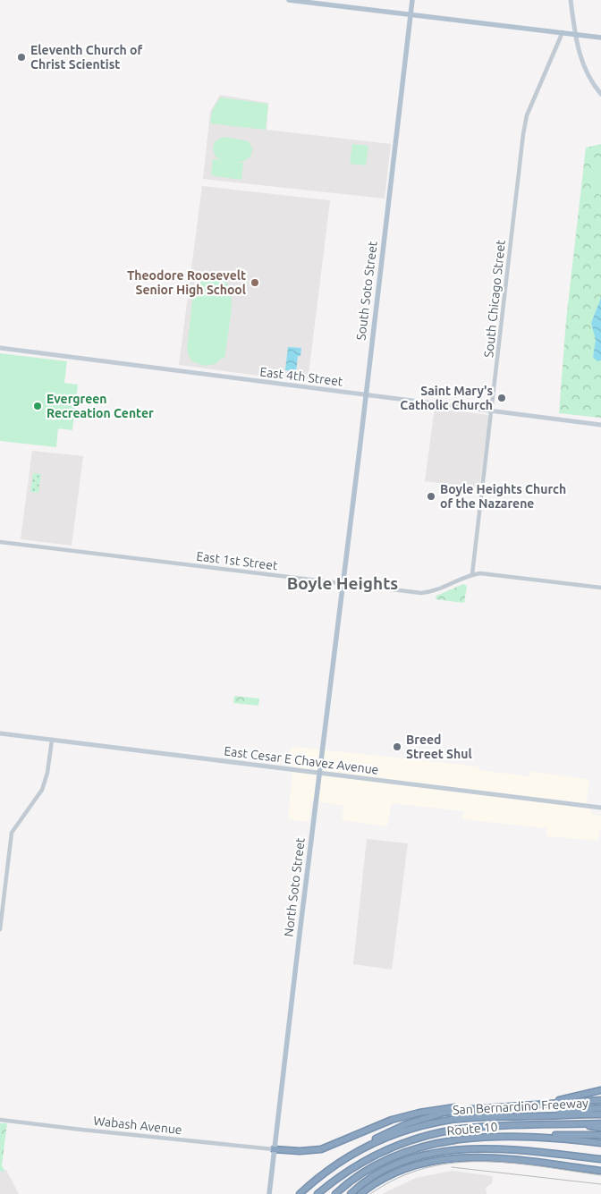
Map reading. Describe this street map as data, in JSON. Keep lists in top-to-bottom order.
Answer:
{
  "streets": {
    "highway": ["San Bernardino Freeway", "Route 10"],
    "main road": [
      "South Soto Street",
      "East 4th Street",
      "East Cesar E Chavez Avenue",
      "North Soto Street"
    ],
    "street": ["South Chicago Street", "East 1st Street", "Wabash Avenue"]
  },
  "crossings": [
    ["South Soto Street", "East 4th Street"],
    ["South Soto Street", "East 1st Street"],
    ["South Soto Street", "North Soto Street"],
    ["South Chicago Street", "East 4th Street"],
    ["South Chicago Street", "East 1st Street"],
    ["East 1st Street", "North Soto Street"],
    ["East Cesar E Chavez Avenue", "North Soto Street"],
    ["North Soto Street", "Wabash Avenue"],
    ["San Bernardino Freeway", "Route 10"]
  ],
  "districts": ["Boyle Heights"],
  "places": [
    "Eleventh Church of Christ Scientist",
    "Theodore Roosevelt Senior High School",
    "Saint Mary's Catholic Church",
    "Evergreen Recreation Center",
    "Boyle Heights Church of the Nazarene",
    "Breed Street Shul"
  ]
}
